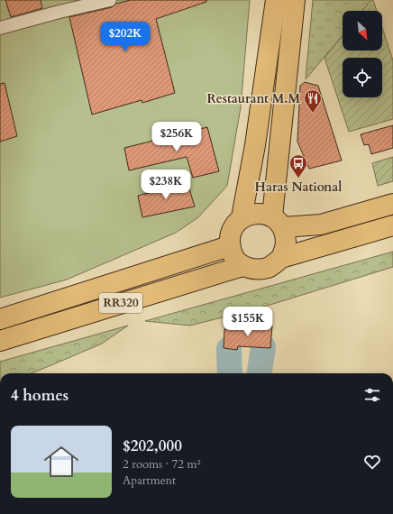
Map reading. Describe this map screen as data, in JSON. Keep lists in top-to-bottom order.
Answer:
{
  "streets": {
    "main road": ["RR320"]
  },
  "places": {
    "restaurant": ["Restaurant M.M"],
    "bus stop": ["Haras National"]
  },
  "north": "bottom right",
  "page": {
    "price": [
      "$202K",
      "$256K",
      "$238K",
      "$155K"
    ],
    "heading": "4 homes",
    "list": [
      {
        "name": "$202,000",
        "note": "2 rooms · 72 m² · Apartment"
      }
    ]
  }
}
